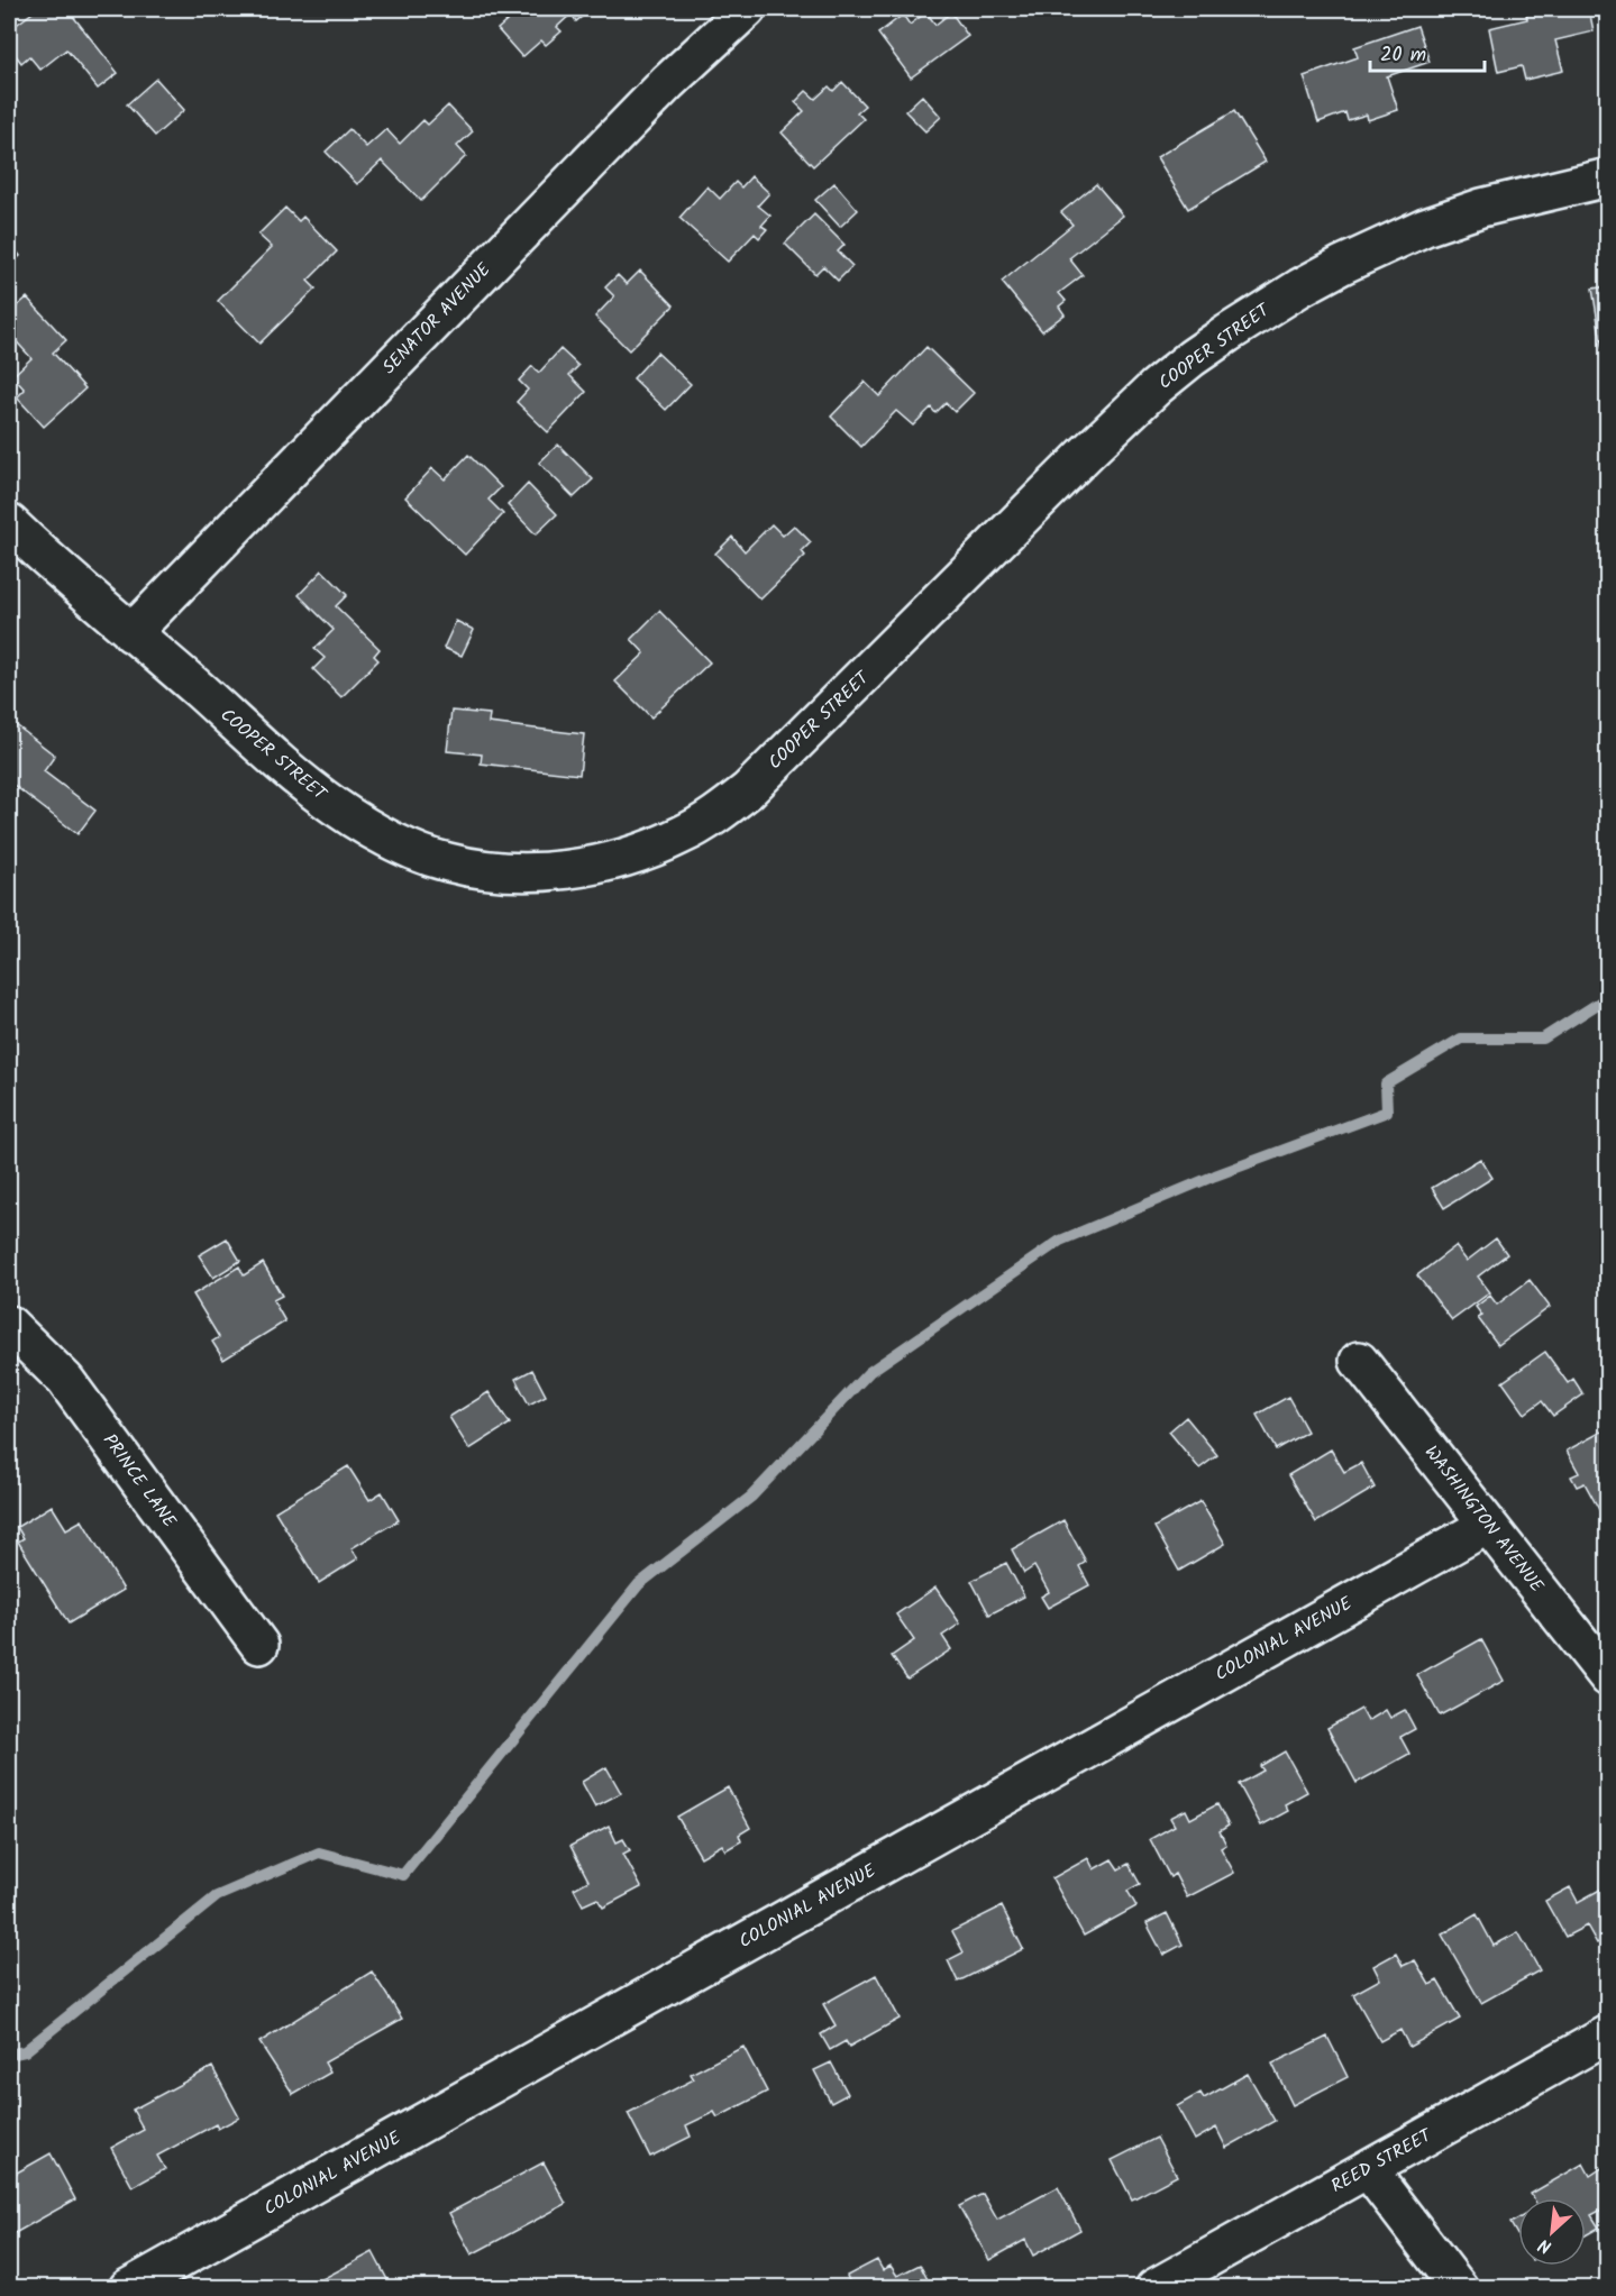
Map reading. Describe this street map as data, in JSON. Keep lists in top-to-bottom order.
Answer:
{
  "streets": {
    "street": [
      "SENATOR AVENUE",
      "COOPER STREET",
      "PRINCE LANE",
      "WASHINGTON AVENUE",
      "COLONIAL AVENUE",
      "REED STREET"
    ]
  },
  "crossings": [
    ["SENATOR AVENUE", "COOPER STREET"],
    ["WASHINGTON AVENUE", "COLONIAL AVENUE"]
  ],
  "scale_bar": "20 m",
  "north": "bottom left"
}
